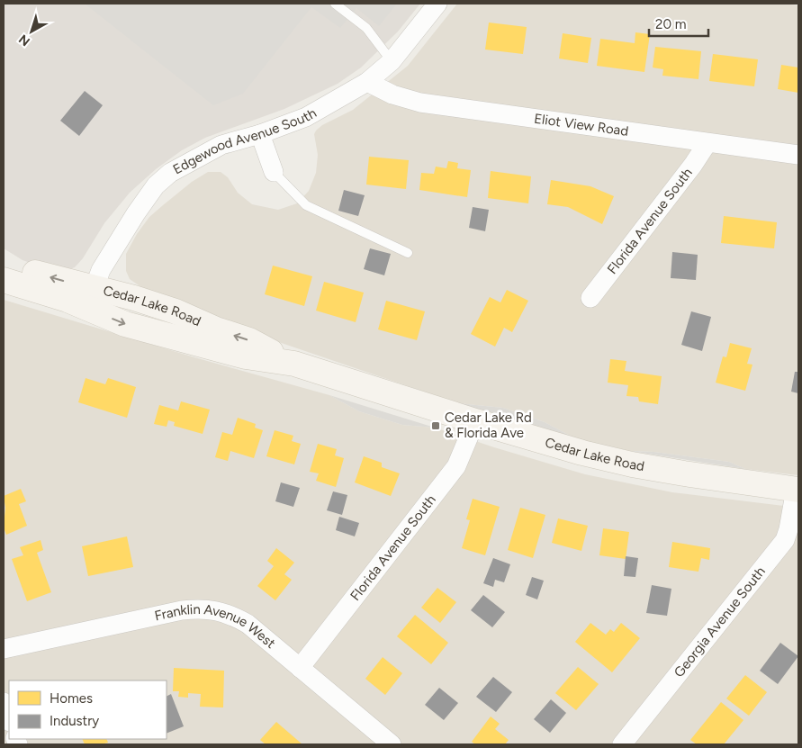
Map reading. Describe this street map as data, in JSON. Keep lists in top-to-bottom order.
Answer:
{
  "streets": {
    "street": [
      "Eliot View Road",
      "Edgewood Avenue South",
      "Florida Avenue South",
      "Cedar Lake Road",
      "Georgia Avenue South",
      "Franklin Avenue West"
    ]
  },
  "crossings": [
    ["Eliot View Road", "Edgewood Avenue South"],
    ["Eliot View Road", "Florida Avenue South"],
    ["Edgewood Avenue South", "Cedar Lake Road"],
    ["Florida Avenue South", "Cedar Lake Road"],
    ["Florida Avenue South", "Franklin Avenue West"],
    ["Cedar Lake Road", "Georgia Avenue South"]
  ],
  "places": {
    "transit": ["Cedar Lake Rd & Florida Ave"]
  },
  "legend": ["Homes", "Industry"],
  "scale_bar": "20 m",
  "north": "bottom left"
}
